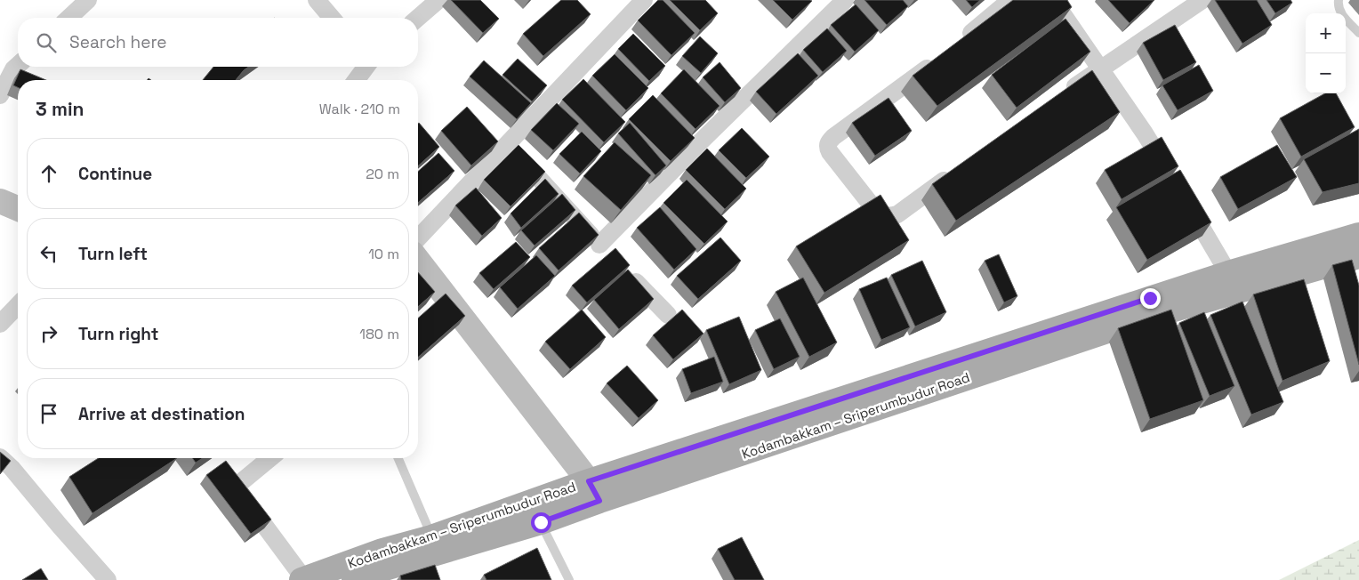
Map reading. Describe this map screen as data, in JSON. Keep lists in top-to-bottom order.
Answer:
{
  "streets": {
    "main road": ["Kodambakkam – Sriperumbudur Road"]
  },
  "page": {
    "map_buttons": ["+", "−"],
    "search": "Search here",
    "heading": ["3 min", "Walk · 210 m"],
    "list": [
      ["Continue", "20 m"],
      ["Turn left", "10 m"],
      ["Turn right", "180 m"],
      "Arrive at destination"
    ]
  }
}
